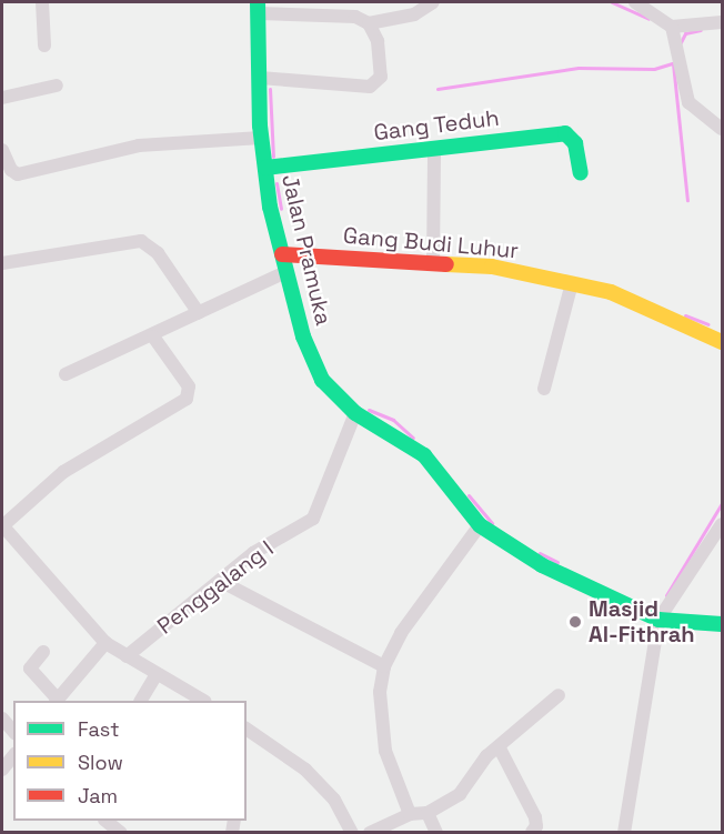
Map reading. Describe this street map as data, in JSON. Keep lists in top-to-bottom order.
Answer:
{
  "streets": {
    "main road": ["Gang Teduh", "Gang Budi Luhur", "Jalan Pramuka"],
    "street": ["Penggalang I"]
  },
  "crossings": [
    ["Gang Teduh", "Jalan Pramuka"],
    ["Gang Budi Luhur", "Jalan Pramuka"],
    ["Jalan Pramuka", "Penggalang I"]
  ],
  "places": ["Masjid Al-Fithrah"],
  "legend": ["Fast", "Slow", "Jam"]
}
